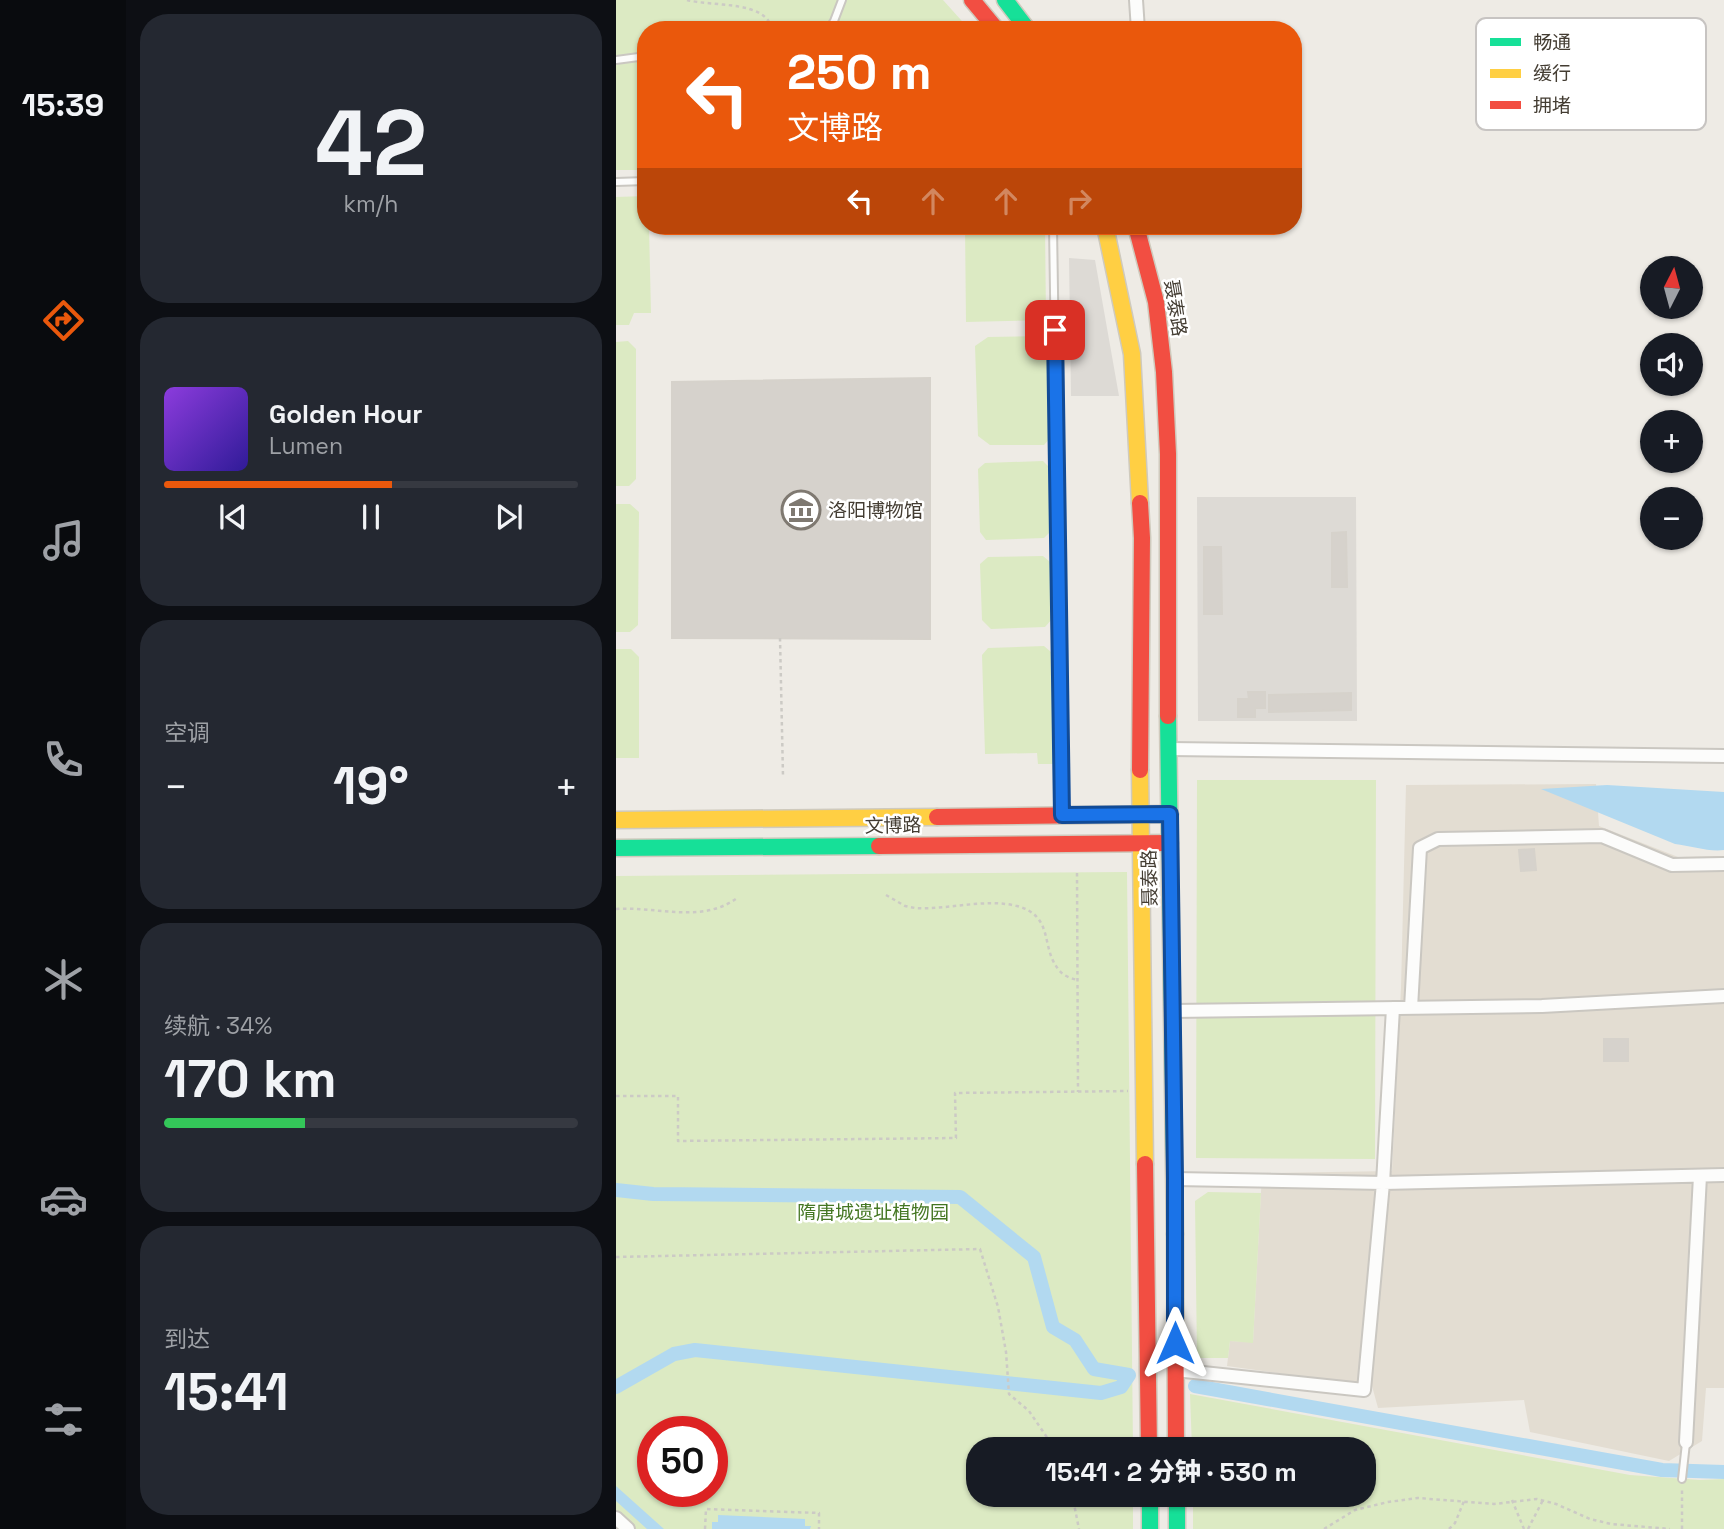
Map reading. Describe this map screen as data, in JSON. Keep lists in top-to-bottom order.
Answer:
{
  "streets": {
    "main road": ["聂泰路", "文博路"]
  },
  "crossings": [
    ["聂泰路", "文博路"]
  ],
  "parks": ["隋唐城遗址植物园"],
  "places": {
    "museum": ["洛阳博物馆"]
  },
  "legend": ["畅通", "缓行", "拥堵"],
  "north": "top",
  "page": {
    "tabs": "15:39",
    "tile": [
      ["42", "km/h"],
      "空调",
      ["续航 · 34%", "170 km"],
      ["到达", "15:41"]
    ],
    "turn": ["250 m", "文博路"],
    "map_buttons": ["+", "−"],
    "song": ["Golden Hour", "Lumen"],
    "heat": ["−", "19°", "+"],
    "limit": "50",
    "trip": "15:41 · 2 分钟 · 530 m"
  }
}
